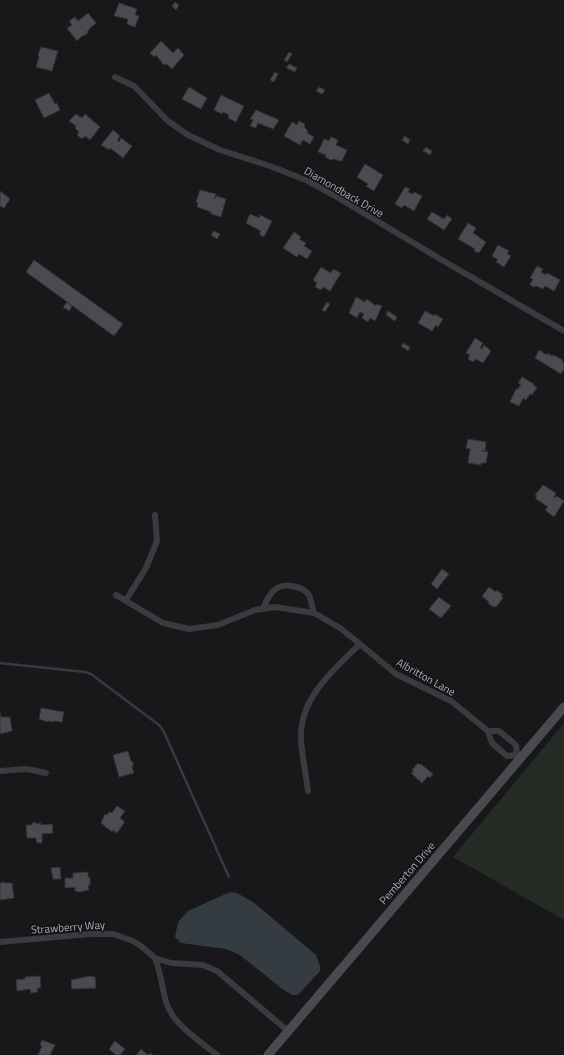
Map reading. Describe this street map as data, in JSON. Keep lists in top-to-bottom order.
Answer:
{
  "streets": {
    "street": [
      "Diamondback Drive",
      "Albritton Lane",
      "Pemberton Drive",
      "Strawberry Way"
    ]
  },
  "crossings": [
    ["Albritton Lane", "Pemberton Drive"],
    ["Pemberton Drive", "Strawberry Way"]
  ]
}
